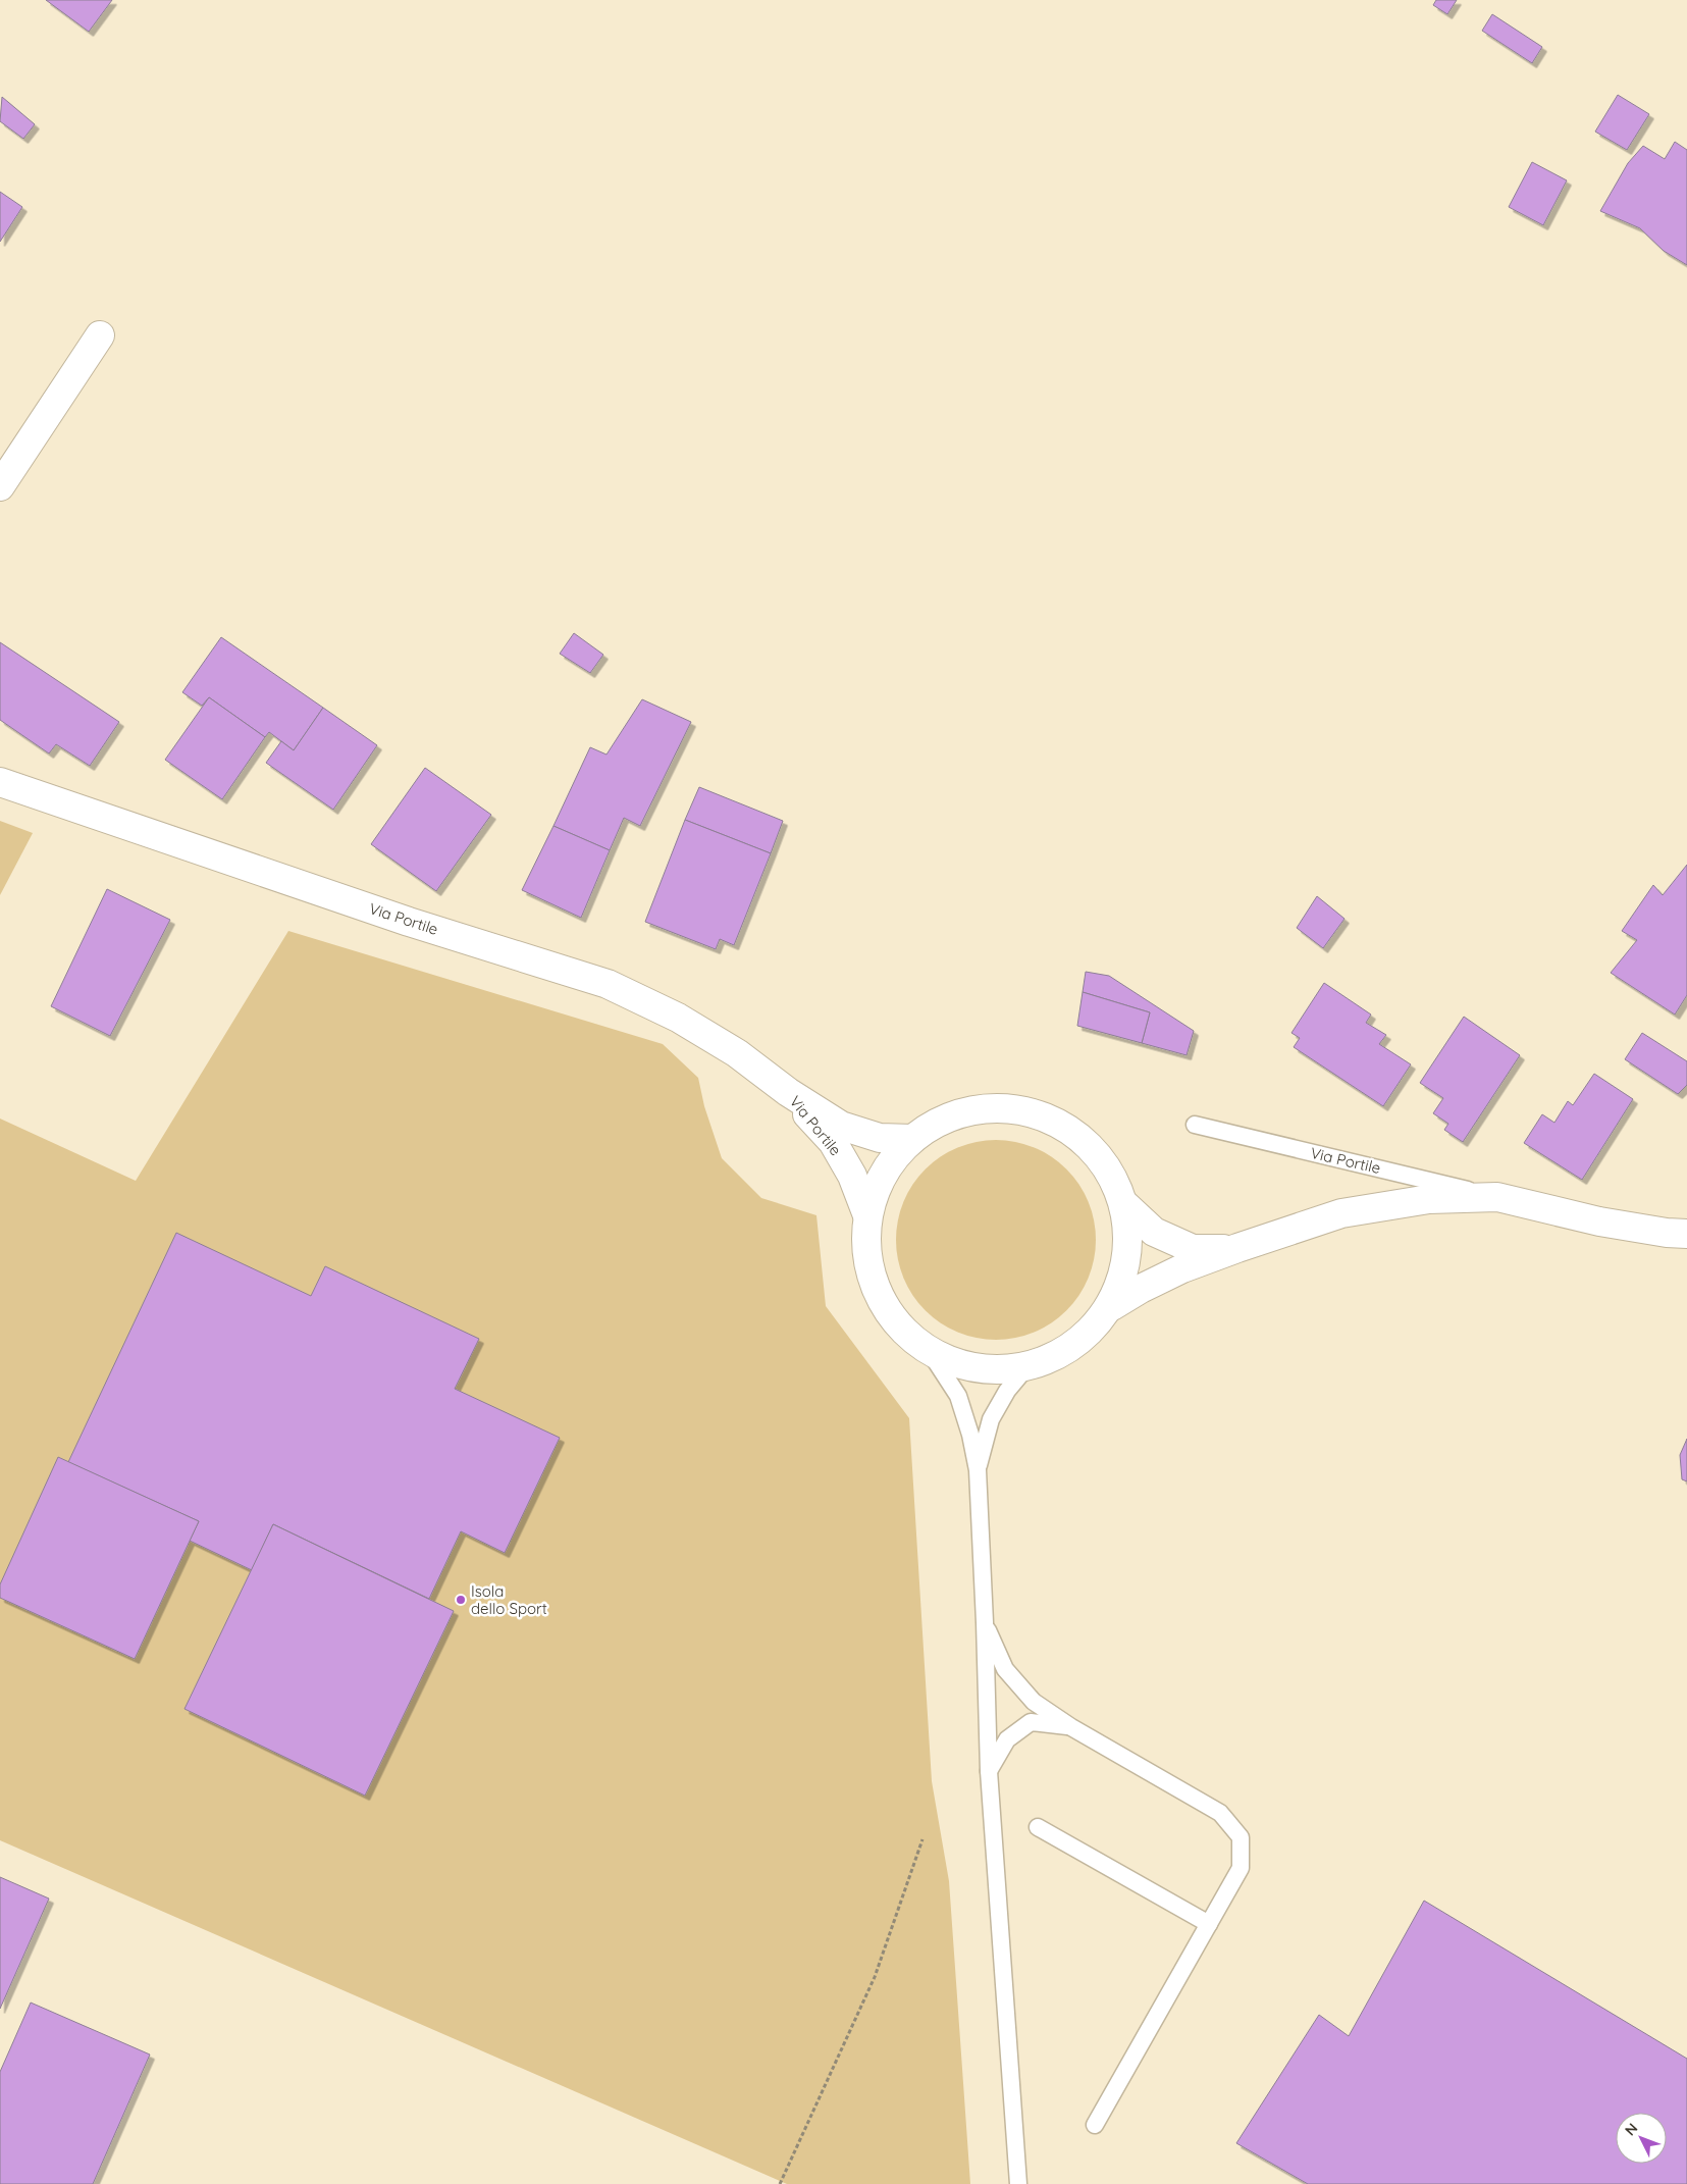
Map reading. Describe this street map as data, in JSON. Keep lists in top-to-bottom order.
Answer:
{
  "streets": {
    "street": ["Via Portile"]
  },
  "places": ["Isola dello Sport"],
  "north": "top left"
}
